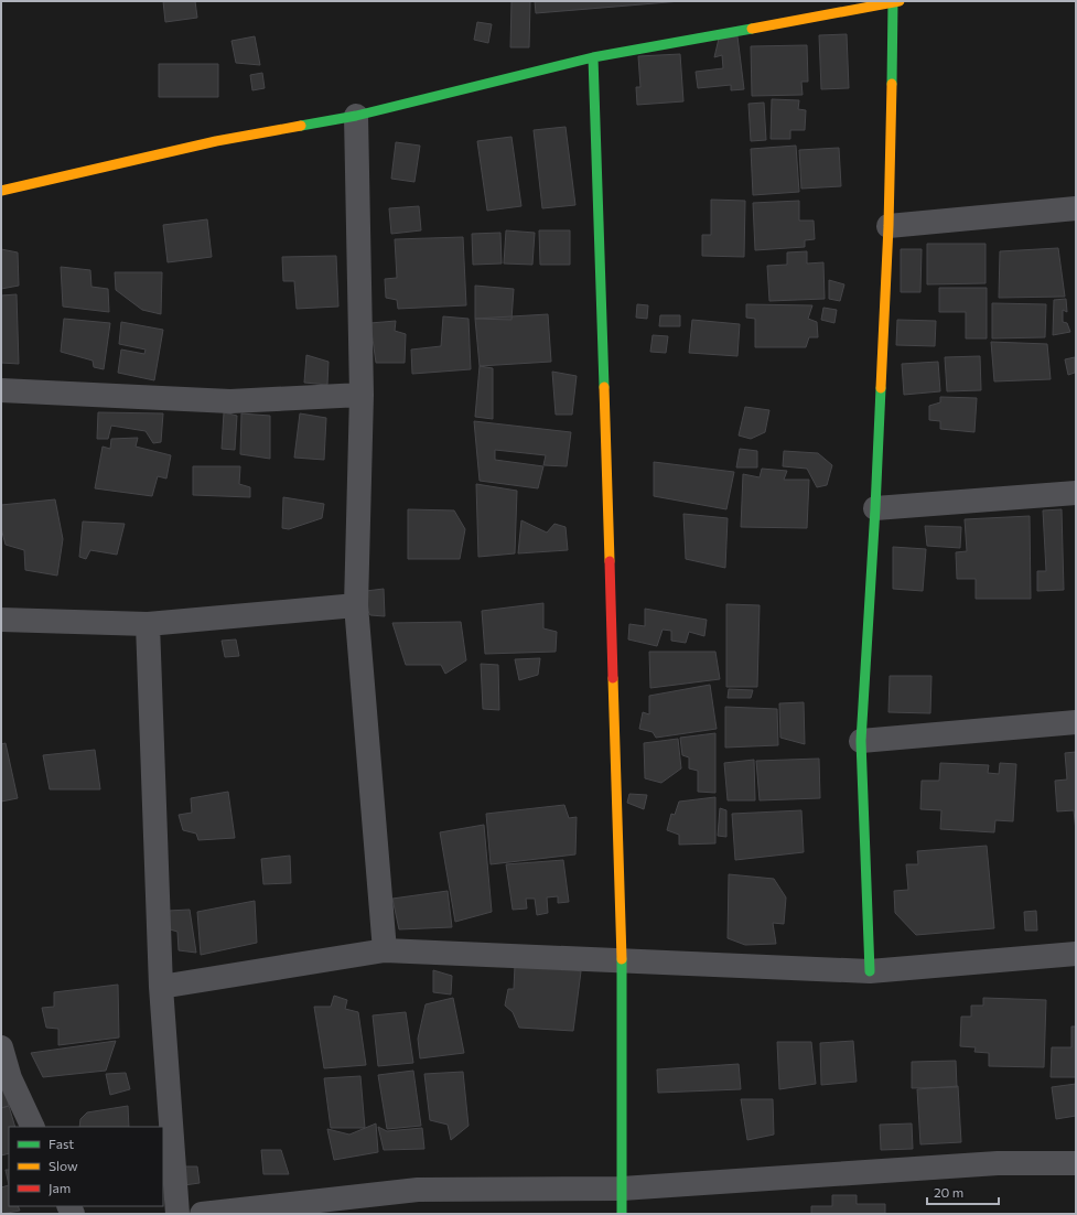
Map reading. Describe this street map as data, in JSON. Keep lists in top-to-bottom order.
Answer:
{
  "legend": ["Fast", "Slow", "Jam"],
  "scale_bar": "20 m"
}
